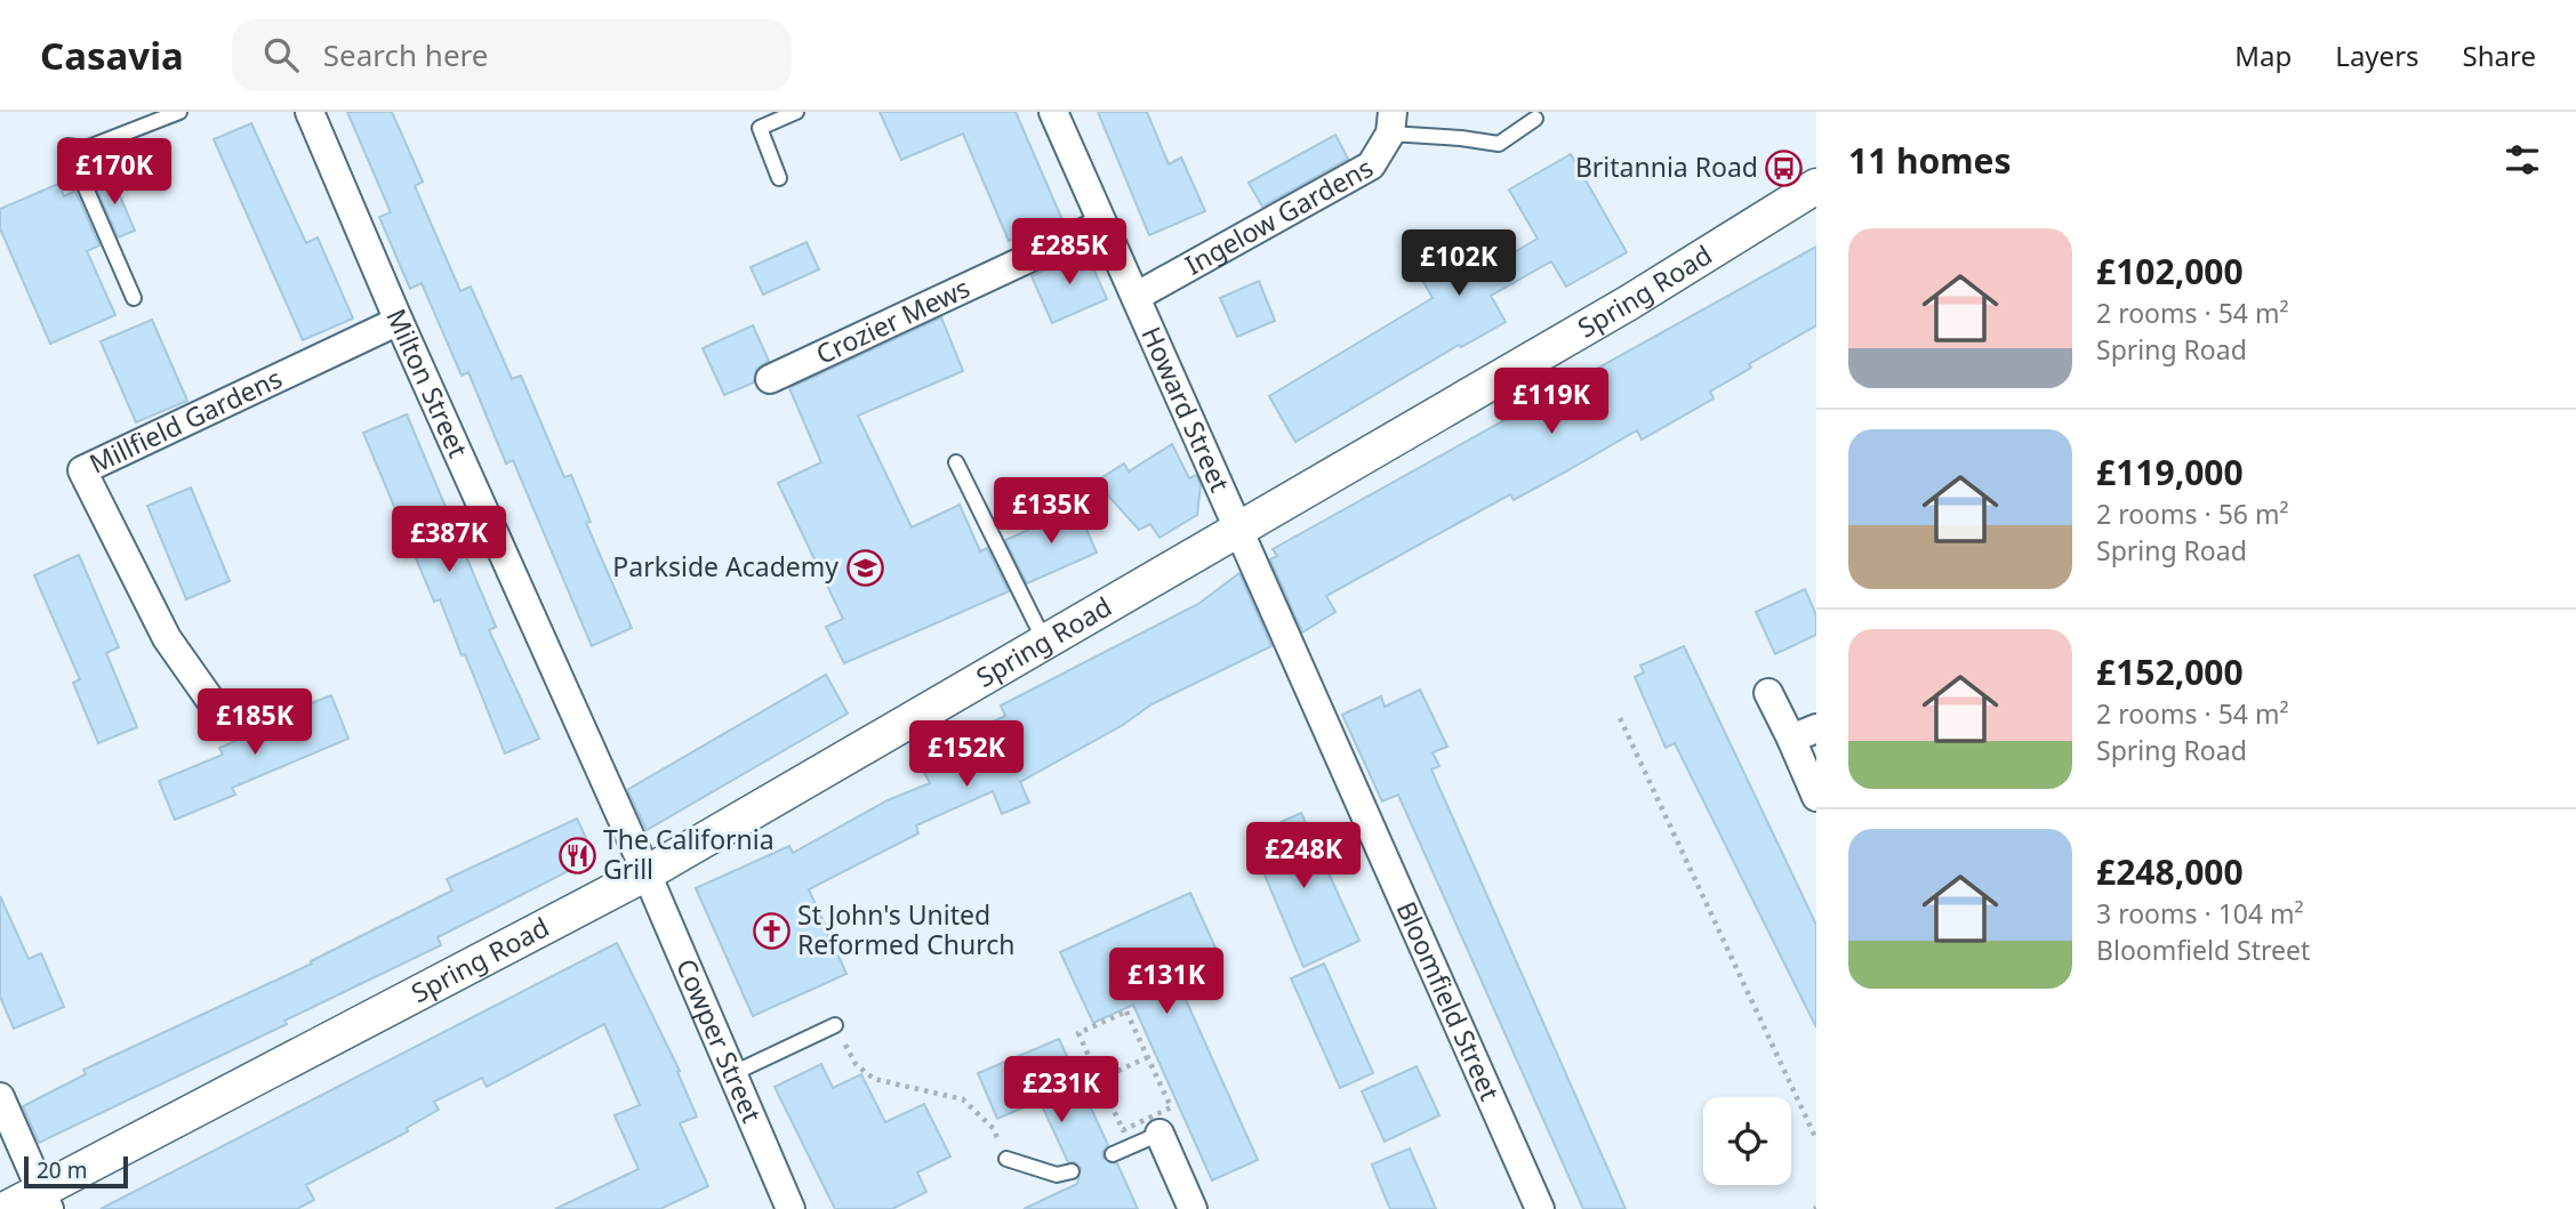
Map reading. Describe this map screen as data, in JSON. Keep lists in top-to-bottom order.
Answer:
{
  "streets": {
    "street": [
      "Ingelow Gardens",
      "Spring Road",
      "Crozier Mews",
      "Milton Street",
      "Howard Street",
      "Millfield Gardens",
      "Bloomfield Street",
      "Cowper Street"
    ]
  },
  "crossings": [
    ["Ingelow Gardens", "Howard Street"],
    ["Spring Road", "Milton Street"],
    ["Spring Road", "Howard Street"],
    ["Spring Road", "Bloomfield Street"],
    ["Spring Road", "Cowper Street"],
    ["Crozier Mews", "Howard Street"],
    ["Milton Street", "Millfield Gardens"],
    ["Milton Street", "Cowper Street"],
    ["Howard Street", "Bloomfield Street"]
  ],
  "places": {
    "bus stop": ["Britannia Road"],
    "school or university": ["Parkside Academy"],
    "restaurant": ["The California Grill"],
    "church": ["St John's United Reformed Church"]
  },
  "scale_bar": "20 m",
  "page": {
    "header": "Casavia",
    "search": "Search here",
    "nav": ["Map", "Layers", "Share"],
    "heading": "11 homes",
    "price": [
      "£170K",
      "£285K",
      "£102K",
      "£119K",
      "£135K",
      "£387K",
      "£185K",
      "£152K",
      "£248K",
      "£131K",
      "£231K"
    ],
    "list": [
      {
        "name": "£102,000",
        "note": "2 rooms · 54 m² · Spring Road"
      },
      {
        "name": "£119,000",
        "note": "2 rooms · 56 m² · Spring Road"
      },
      {
        "name": "£152,000",
        "note": "2 rooms · 54 m² · Spring Road"
      },
      {
        "name": "£248,000",
        "note": "3 rooms · 104 m² · Bloomfield Street"
      }
    ],
    "scale": "20 m"
  }
}
